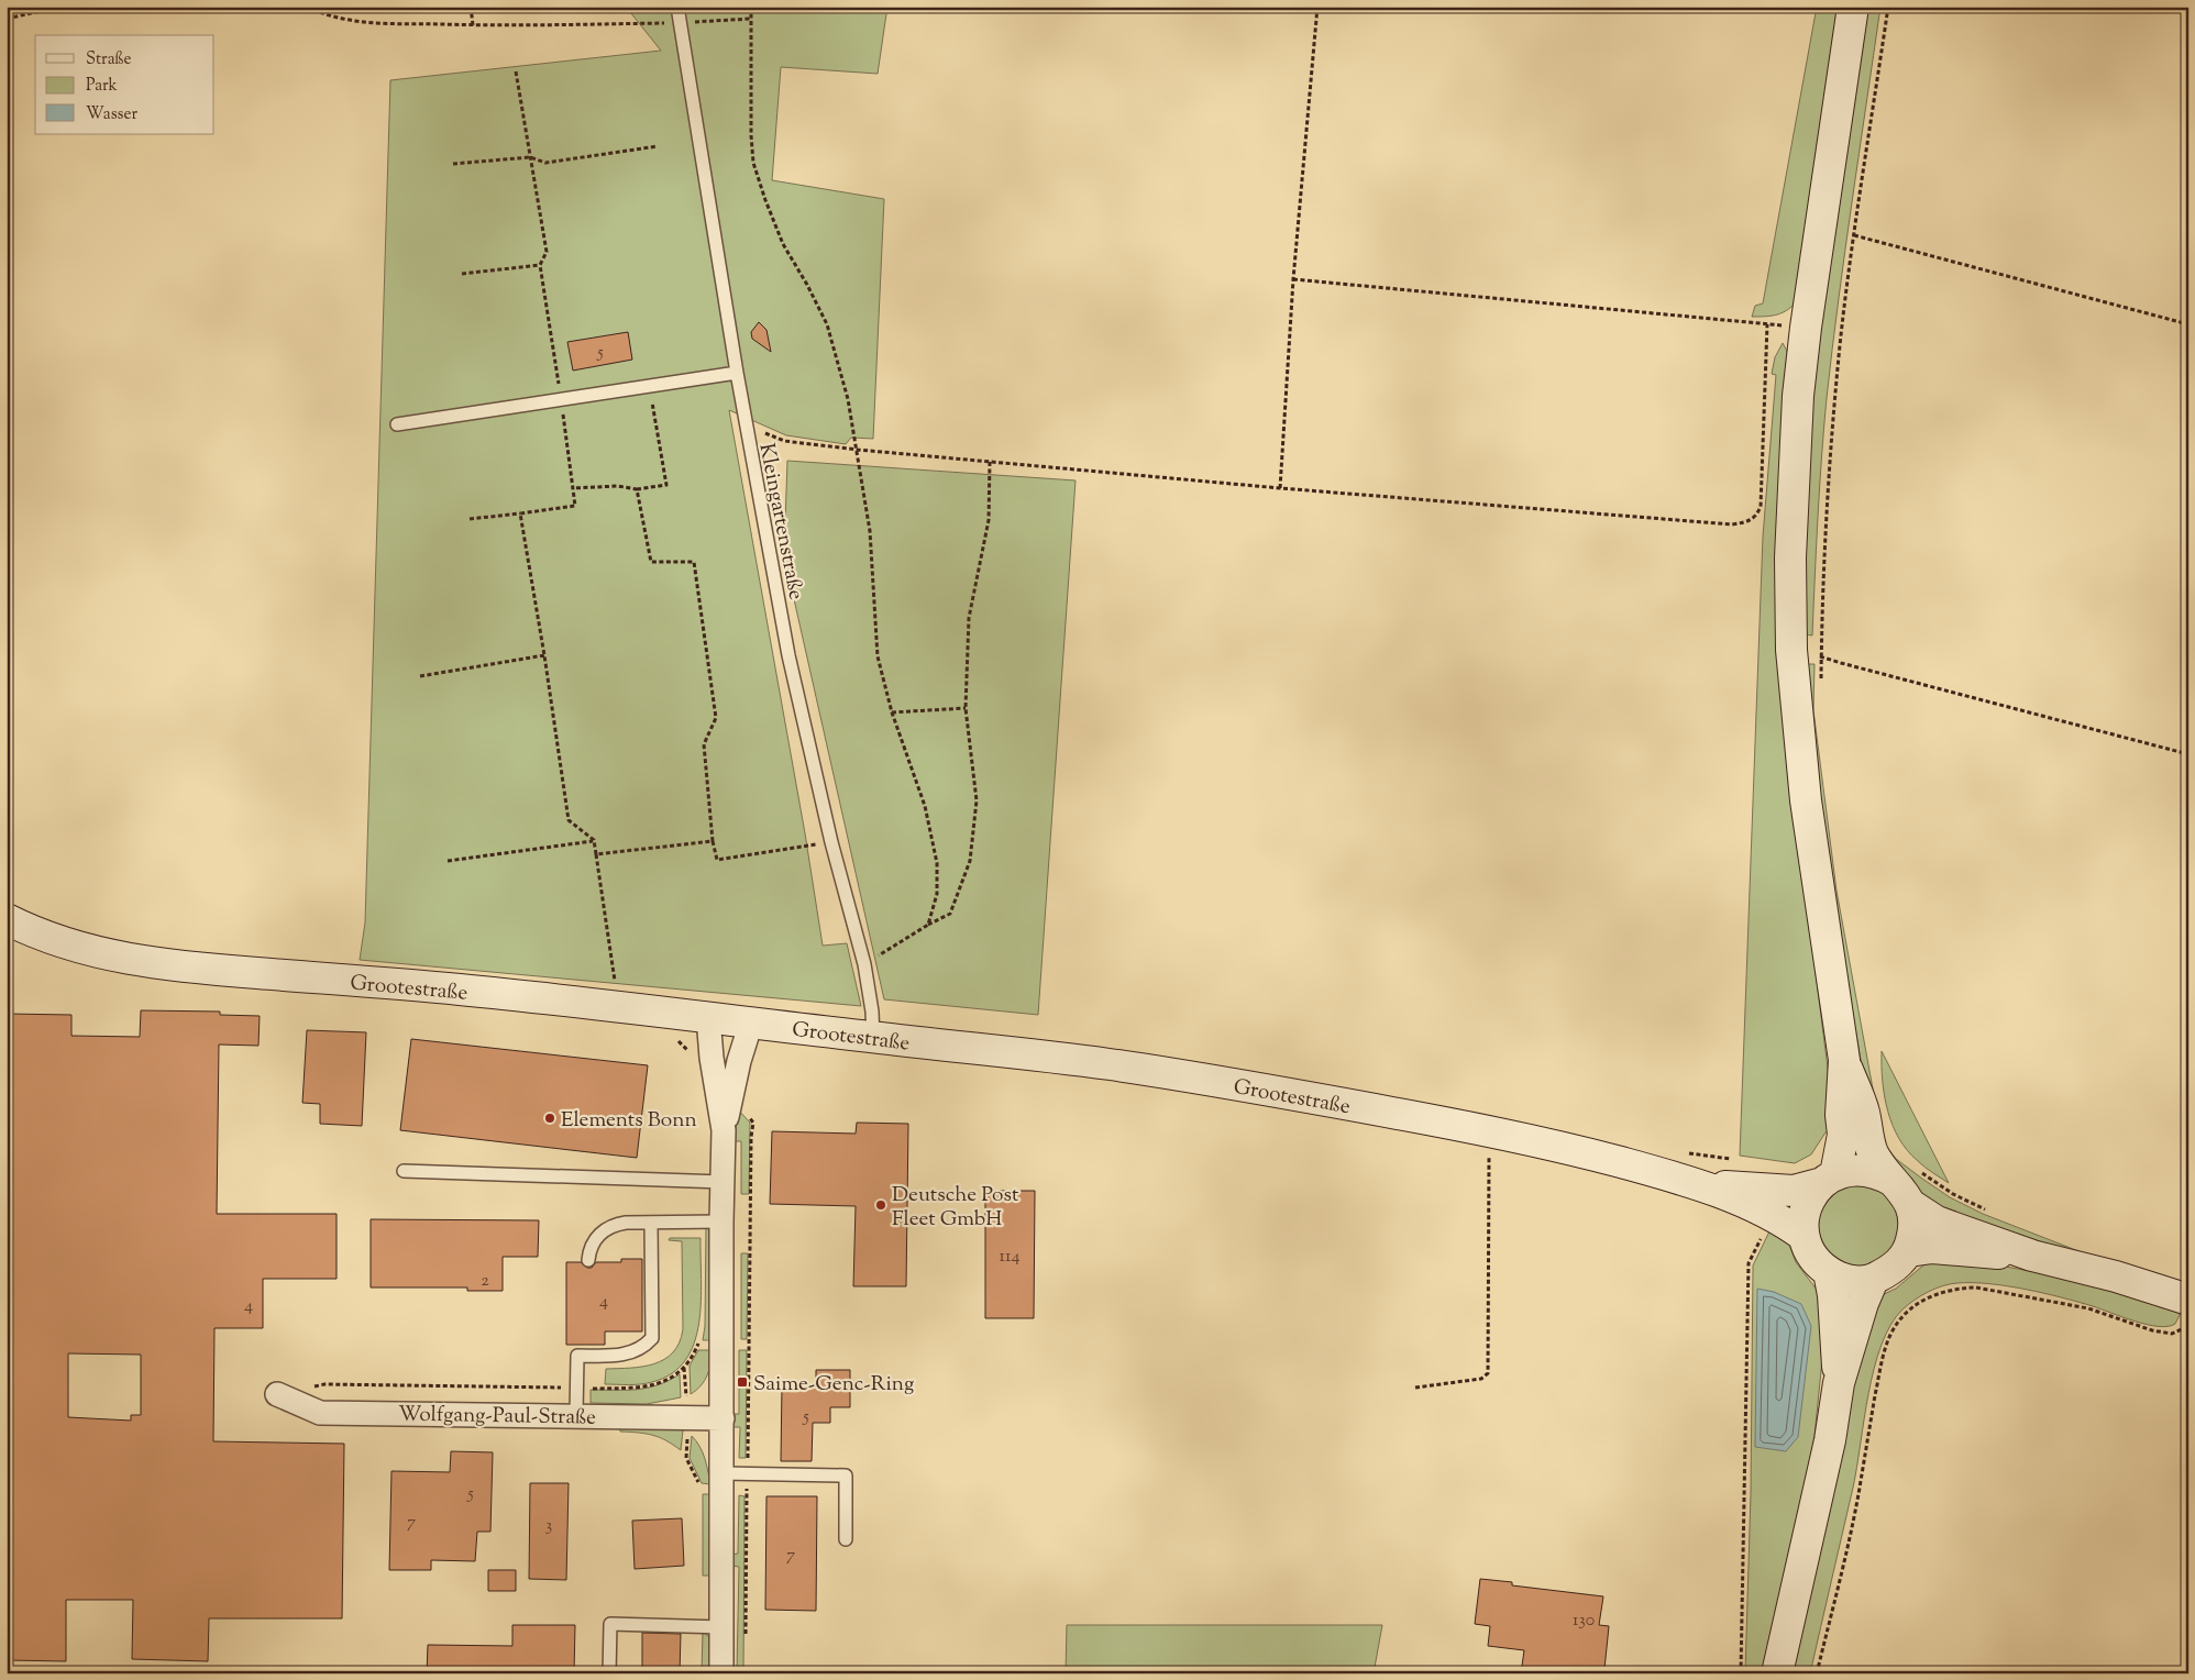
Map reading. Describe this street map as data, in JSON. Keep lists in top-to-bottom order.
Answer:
{
  "streets": {
    "main road": ["Grootestraße"],
    "street": ["Wolfgang-Paul-Straße"],
    "lane": ["Kleingartenstraße"]
  },
  "crossings": [
    ["Kleingartenstraße", "Grootestraße"]
  ],
  "places": {
    "other": ["Elements Bonn", "Deutsche Post Fleet GmbH"],
    "transit": ["Saime-Genc-Ring"]
  },
  "house_numbers": [
    "5",
    "114",
    "2",
    "4",
    "4",
    "5",
    "5",
    "7",
    "3",
    "7",
    "130"
  ],
  "legend": ["Straße", "Park", "Wasser"]
}
